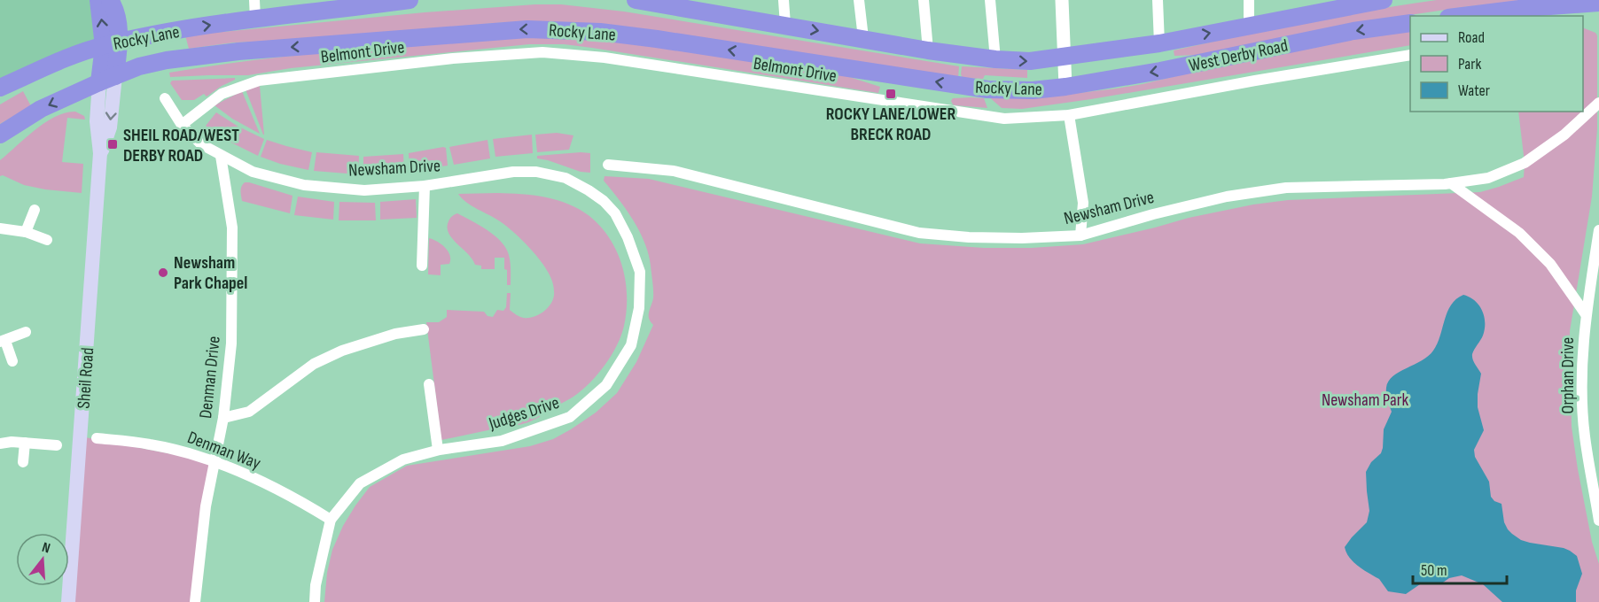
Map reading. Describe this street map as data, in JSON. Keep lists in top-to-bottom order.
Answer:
{
  "streets": {
    "highway": ["Rocky Lane", "West Derby Road"],
    "main road": ["Sheil Road"],
    "street": [
      "Belmont Drive",
      "Newsham Drive",
      "Orphan Drive",
      "Denman Drive",
      "Judges Drive",
      "Denman Way"
    ]
  },
  "crossings": [
    ["Rocky Lane", "West Derby Road"],
    ["Rocky Lane", "Sheil Road"],
    ["Belmont Drive", "Newsham Drive"],
    ["Newsham Drive", "Denman Drive"],
    ["Newsham Drive", "Judges Drive"],
    ["Denman Drive", "Denman Way"],
    ["Judges Drive", "Denman Way"]
  ],
  "parks": ["Newsham Park"],
  "places": {
    "transit": ["ROCKY LANE/LOWER BRECK ROAD", "SHEIL ROAD/WEST DERBY ROAD"],
    "other": ["Newsham Park Chapel"]
  },
  "legend": ["Road", "Park", "Water"],
  "scale_bar": "50 m",
  "north": "top"
}
